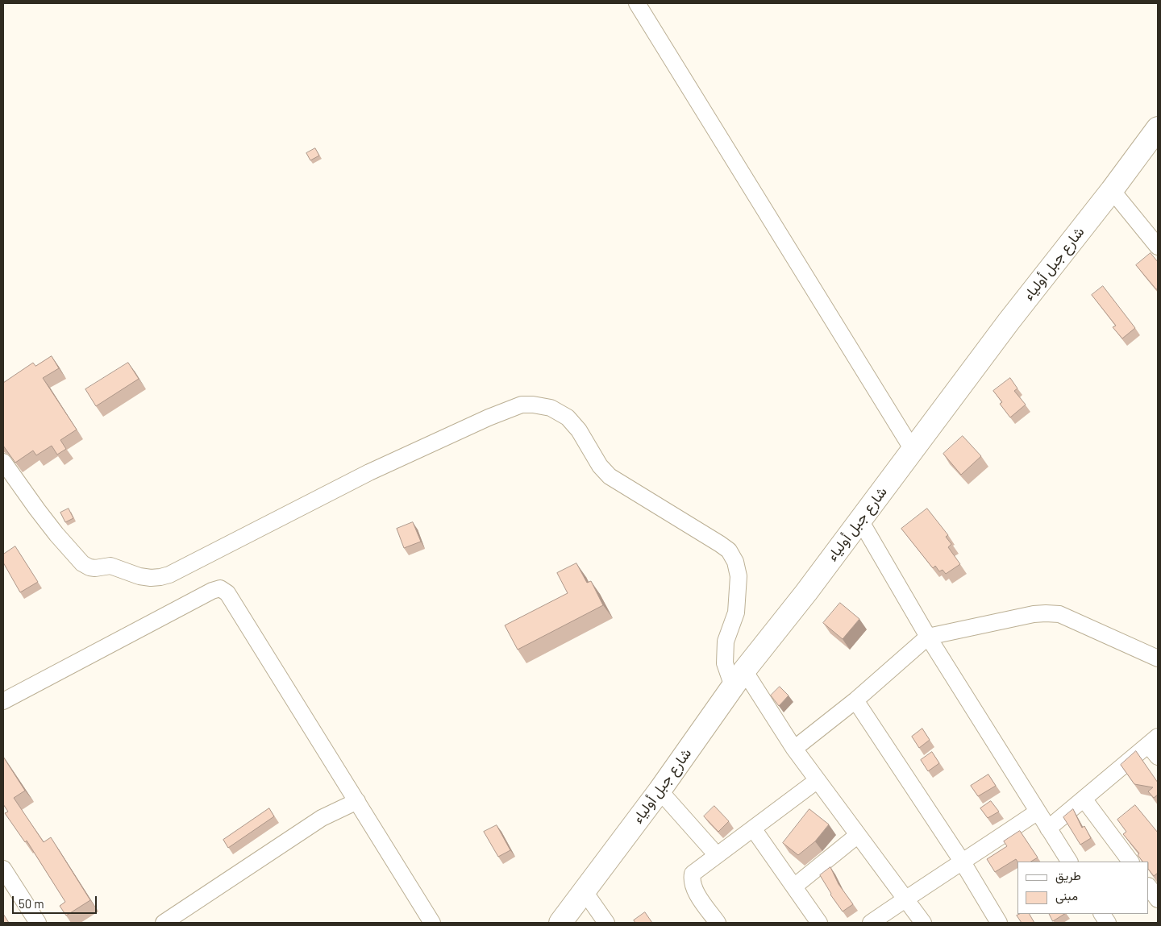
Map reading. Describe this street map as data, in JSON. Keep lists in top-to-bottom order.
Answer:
{
  "streets": {
    "highway": ["شارع جبل أولياء"]
  },
  "legend": ["طريق", "مبنى"],
  "scale_bar": "50 m"
}
